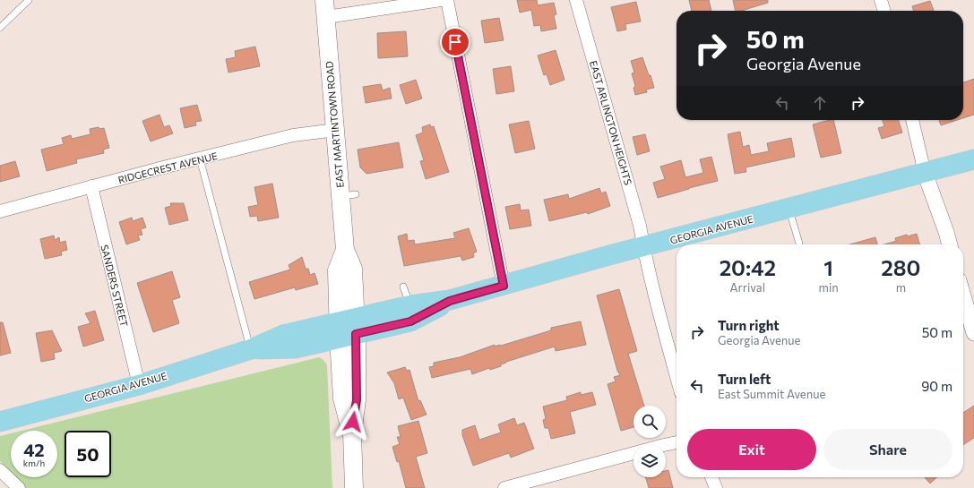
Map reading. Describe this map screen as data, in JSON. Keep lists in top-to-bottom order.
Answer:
{
  "streets": {
    "main road": ["EAST MARTINTOWN ROAD", "GEORGIA AVENUE"],
    "street": ["EAST ARLINGTON HEIGHTS", "RIDGECREST AVENUE", "SANDERS STREET"]
  },
  "crossings": [
    ["EAST ARLINGTON HEIGHTS", "GEORGIA AVENUE"],
    ["EAST MARTINTOWN ROAD", "RIDGECREST AVENUE"],
    ["EAST MARTINTOWN ROAD", "GEORGIA AVENUE"],
    ["RIDGECREST AVENUE", "SANDERS STREET"],
    ["GEORGIA AVENUE", "SANDERS STREET"]
  ],
  "page": {
    "turn": ["50 m", "Georgia Avenue"],
    "eta": [
      "20:42",
      "Arrival",
      "1",
      "min",
      "280",
      "m"
    ],
    "list": [
      {
        "name": "Turn right",
        "note": "Georgia Avenue",
        "value": "50 m"
      },
      {
        "name": "Turn left",
        "note": "East Summit Avenue",
        "value": "90 m"
      }
    ],
    "buttons": ["Exit", "Share"],
    "speed": "42 km/h",
    "limit": "50"
  }
}
